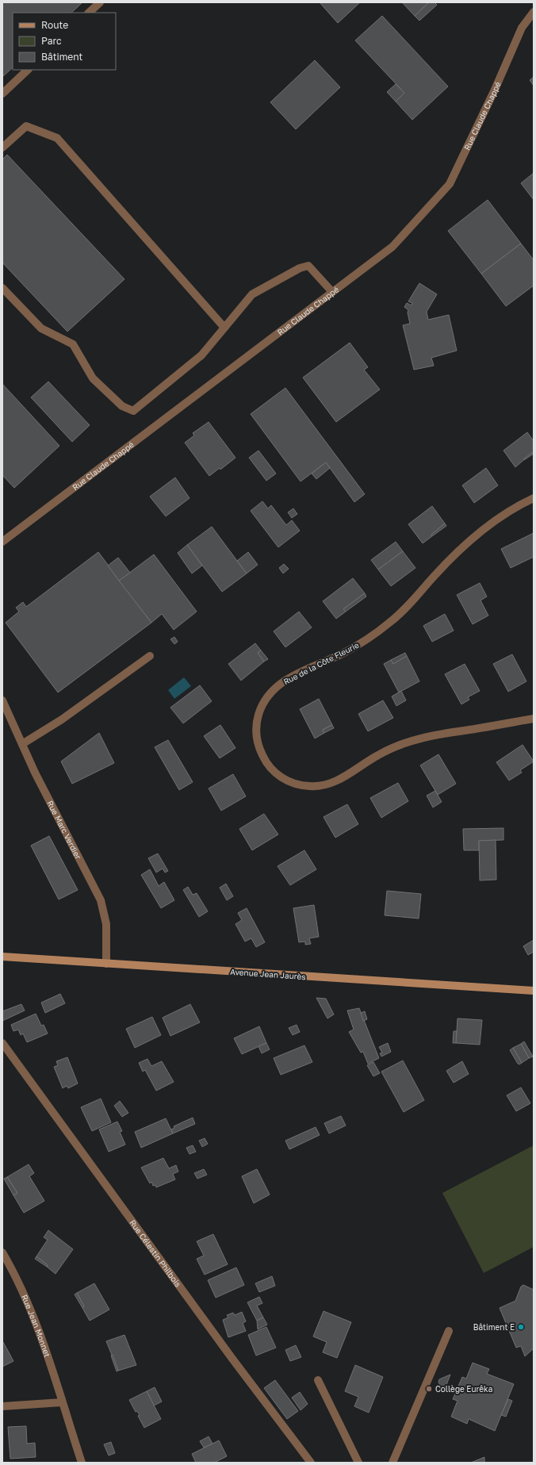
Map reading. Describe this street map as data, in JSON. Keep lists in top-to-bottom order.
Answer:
{
  "streets": {
    "main road": ["Avenue Jean Jaurès"],
    "street": [
      "Rue Claude Chappé",
      "Rue de la Côte Fleurie",
      "Rue Marc Verdier",
      "Rue Célestin Philbois",
      "Rue Jean Monnet"
    ]
  },
  "crossings": [
    ["Rue Marc Verdier", "Avenue Jean Jaurès"]
  ],
  "places": ["Bâtiment E", "Collège Eurêka"],
  "legend": ["Route", "Parc", "Bâtiment"]
}
